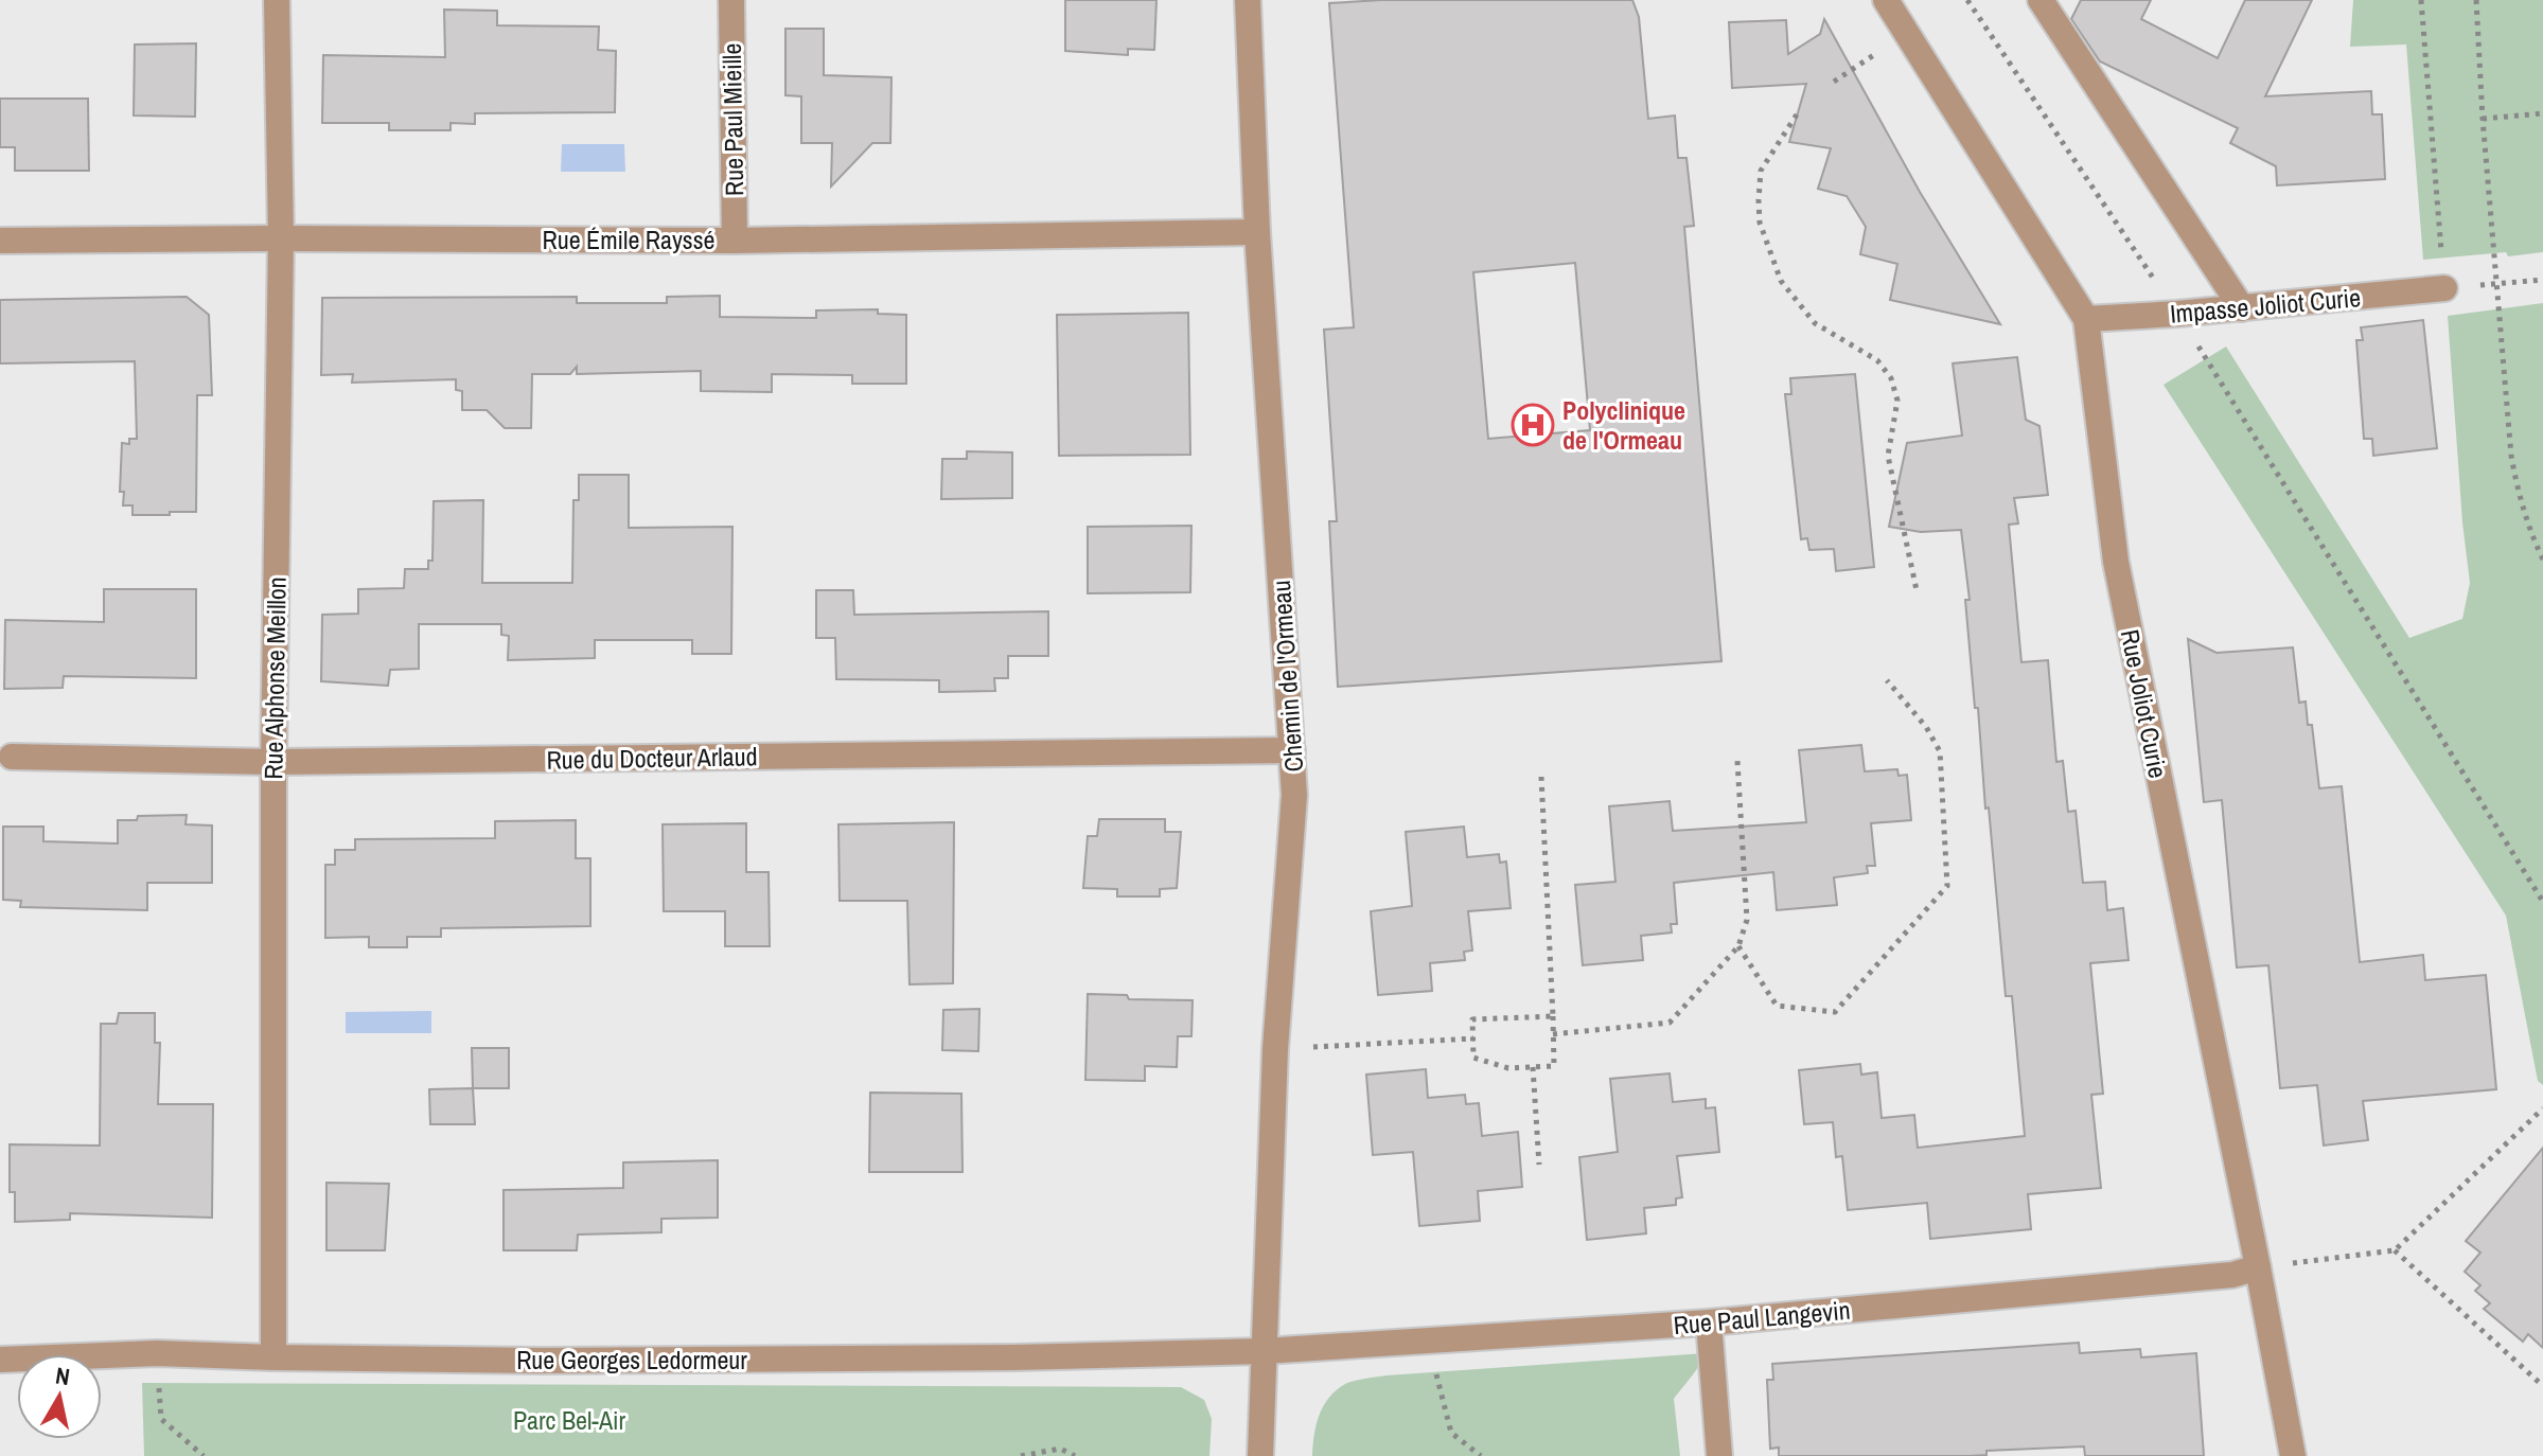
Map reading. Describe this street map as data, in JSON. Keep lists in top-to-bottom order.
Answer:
{
  "streets": {
    "street": [
      "Rue Paul Mieille",
      "Rue Émile Rayssé",
      "Impasse Joliot Curie",
      "Chemin de l'Ormeau",
      "Rue Alphonse Meillon",
      "Rue Joliot Curie",
      "Rue du Docteur Arlaud",
      "Rue Paul Langevin",
      "Rue Georges Ledormeur"
    ]
  },
  "crossings": [
    ["Rue Paul Mieille", "Rue Émile Rayssé"],
    ["Rue Émile Rayssé", "Chemin de l'Ormeau"],
    ["Rue Émile Rayssé", "Rue Alphonse Meillon"],
    ["Impasse Joliot Curie", "Rue Joliot Curie"],
    ["Chemin de l'Ormeau", "Rue du Docteur Arlaud"],
    ["Chemin de l'Ormeau", "Rue Paul Langevin"],
    ["Chemin de l'Ormeau", "Rue Georges Ledormeur"],
    ["Rue Alphonse Meillon", "Rue du Docteur Arlaud"],
    ["Rue Alphonse Meillon", "Rue Georges Ledormeur"],
    ["Rue Joliot Curie", "Rue Paul Langevin"],
    ["Rue Paul Langevin", "Rue Georges Ledormeur"]
  ],
  "parks": ["Parc Bel-Air"],
  "places": {
    "hospital": ["Polyclinique de l'Ormeau"]
  },
  "north": "top"
}
